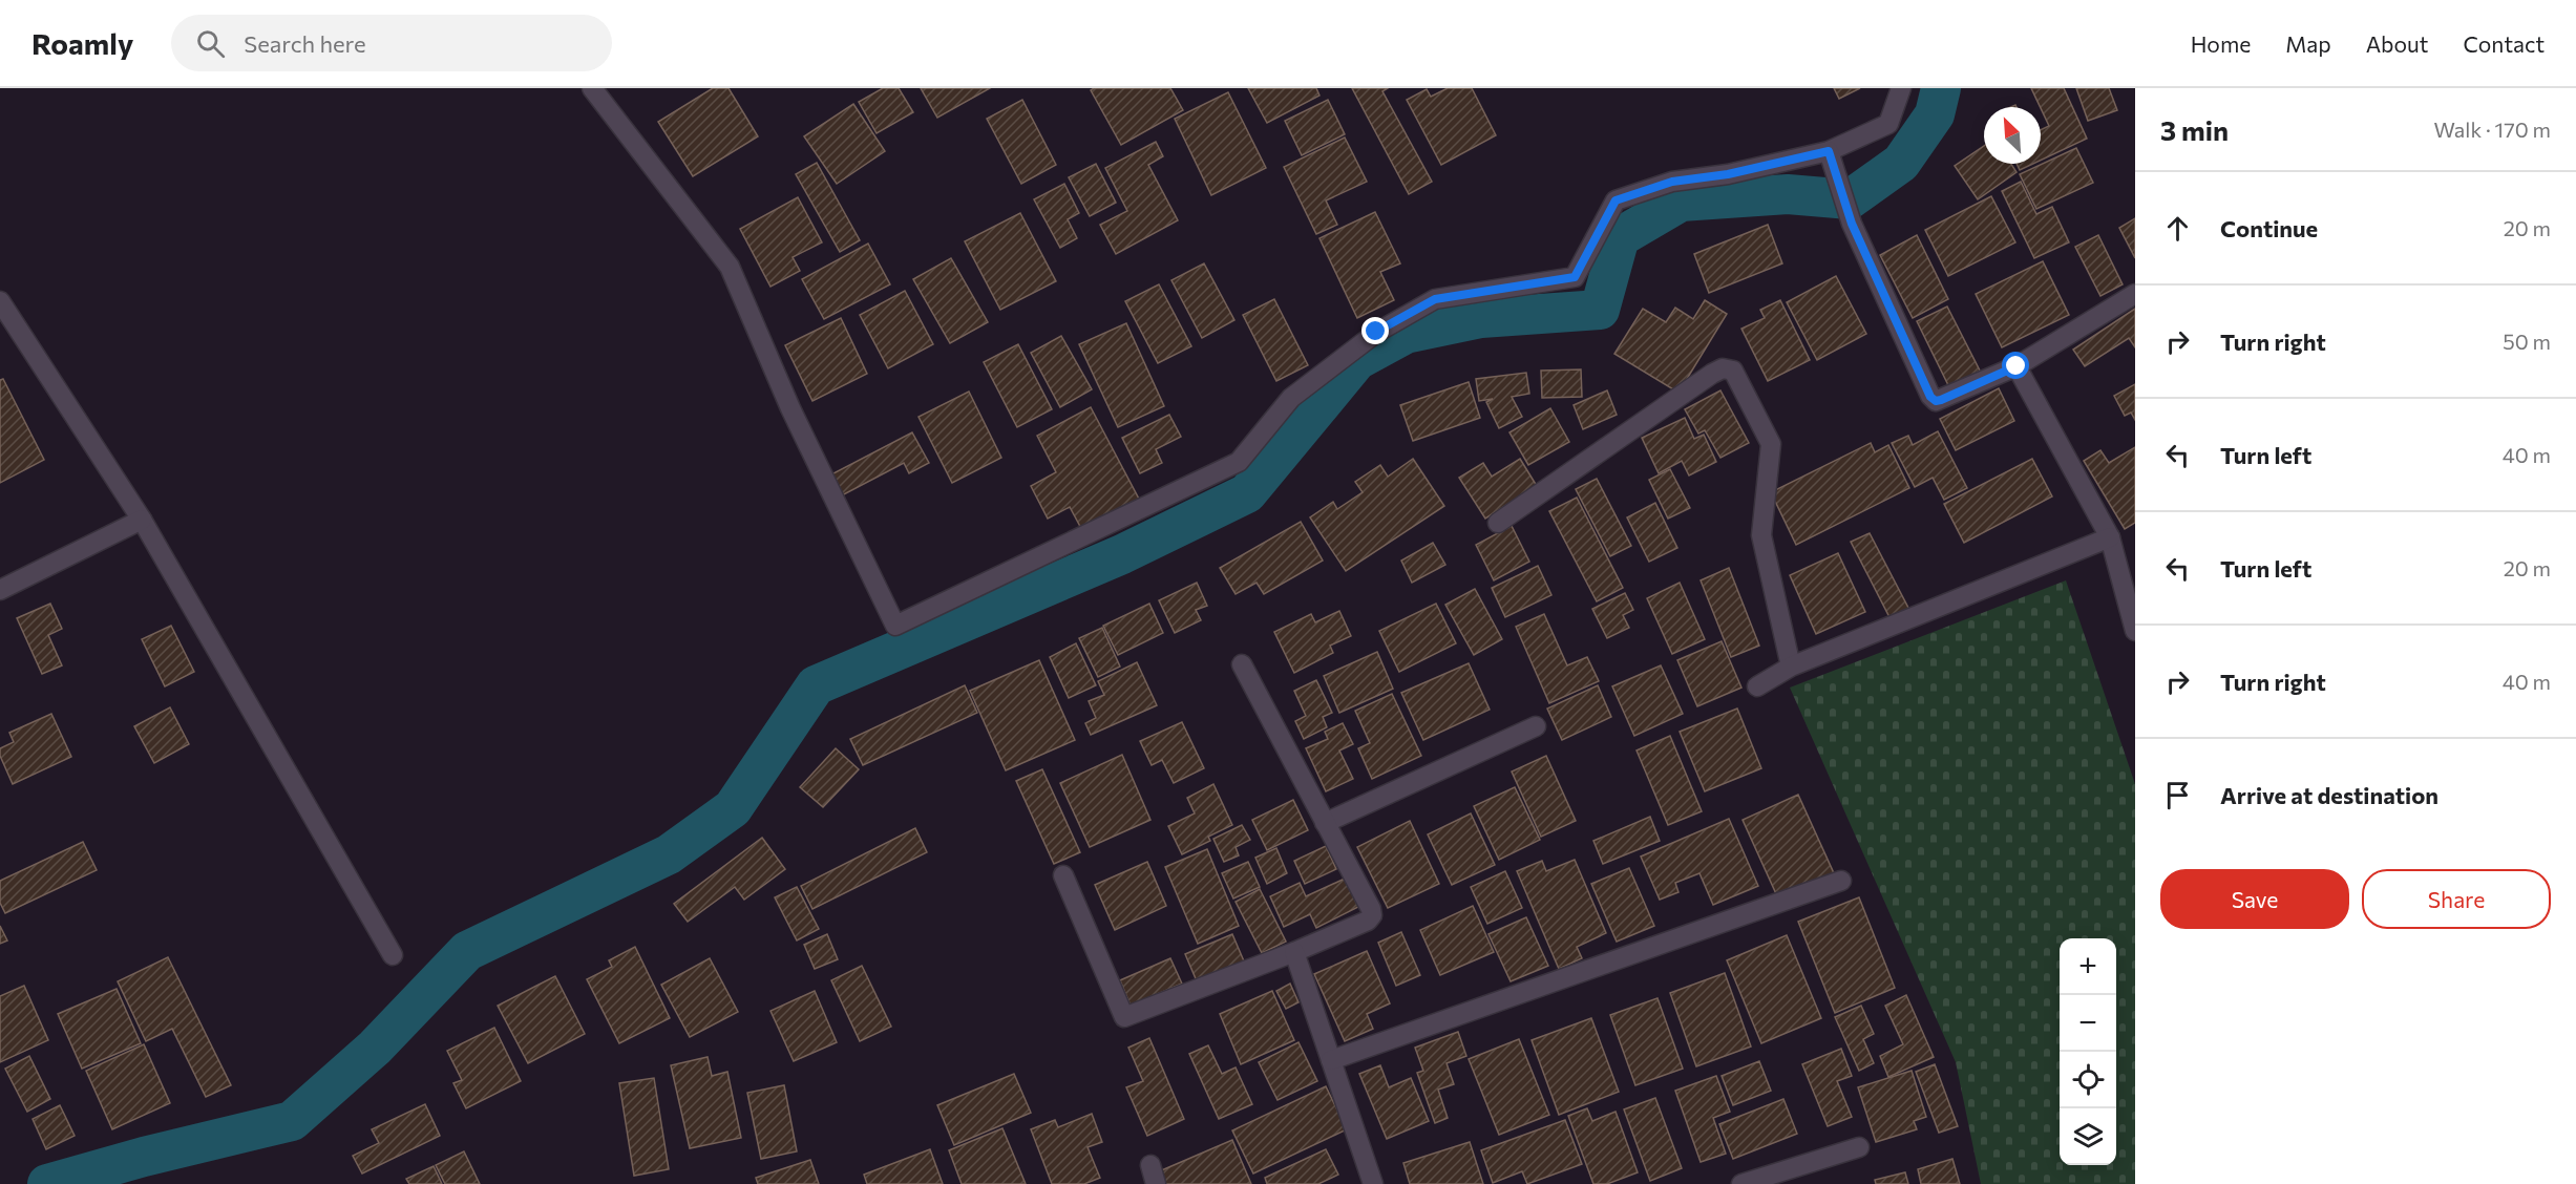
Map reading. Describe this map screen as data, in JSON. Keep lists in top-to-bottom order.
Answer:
{
  "north": "top left",
  "page": {
    "header": "Roamly",
    "search": "Search here",
    "nav": [
      "Home",
      "Map",
      "About",
      "Contact"
    ],
    "heading": ["3 min", "Walk · 170 m"],
    "list": [
      ["Continue", "20 m"],
      ["Turn right", "50 m"],
      ["Turn left", "40 m"],
      ["Turn left", "20 m"],
      ["Turn right", "40 m"],
      "Arrive at destination"
    ],
    "buttons": ["Save", "Share"],
    "map_buttons": ["+", "−"]
  }
}
